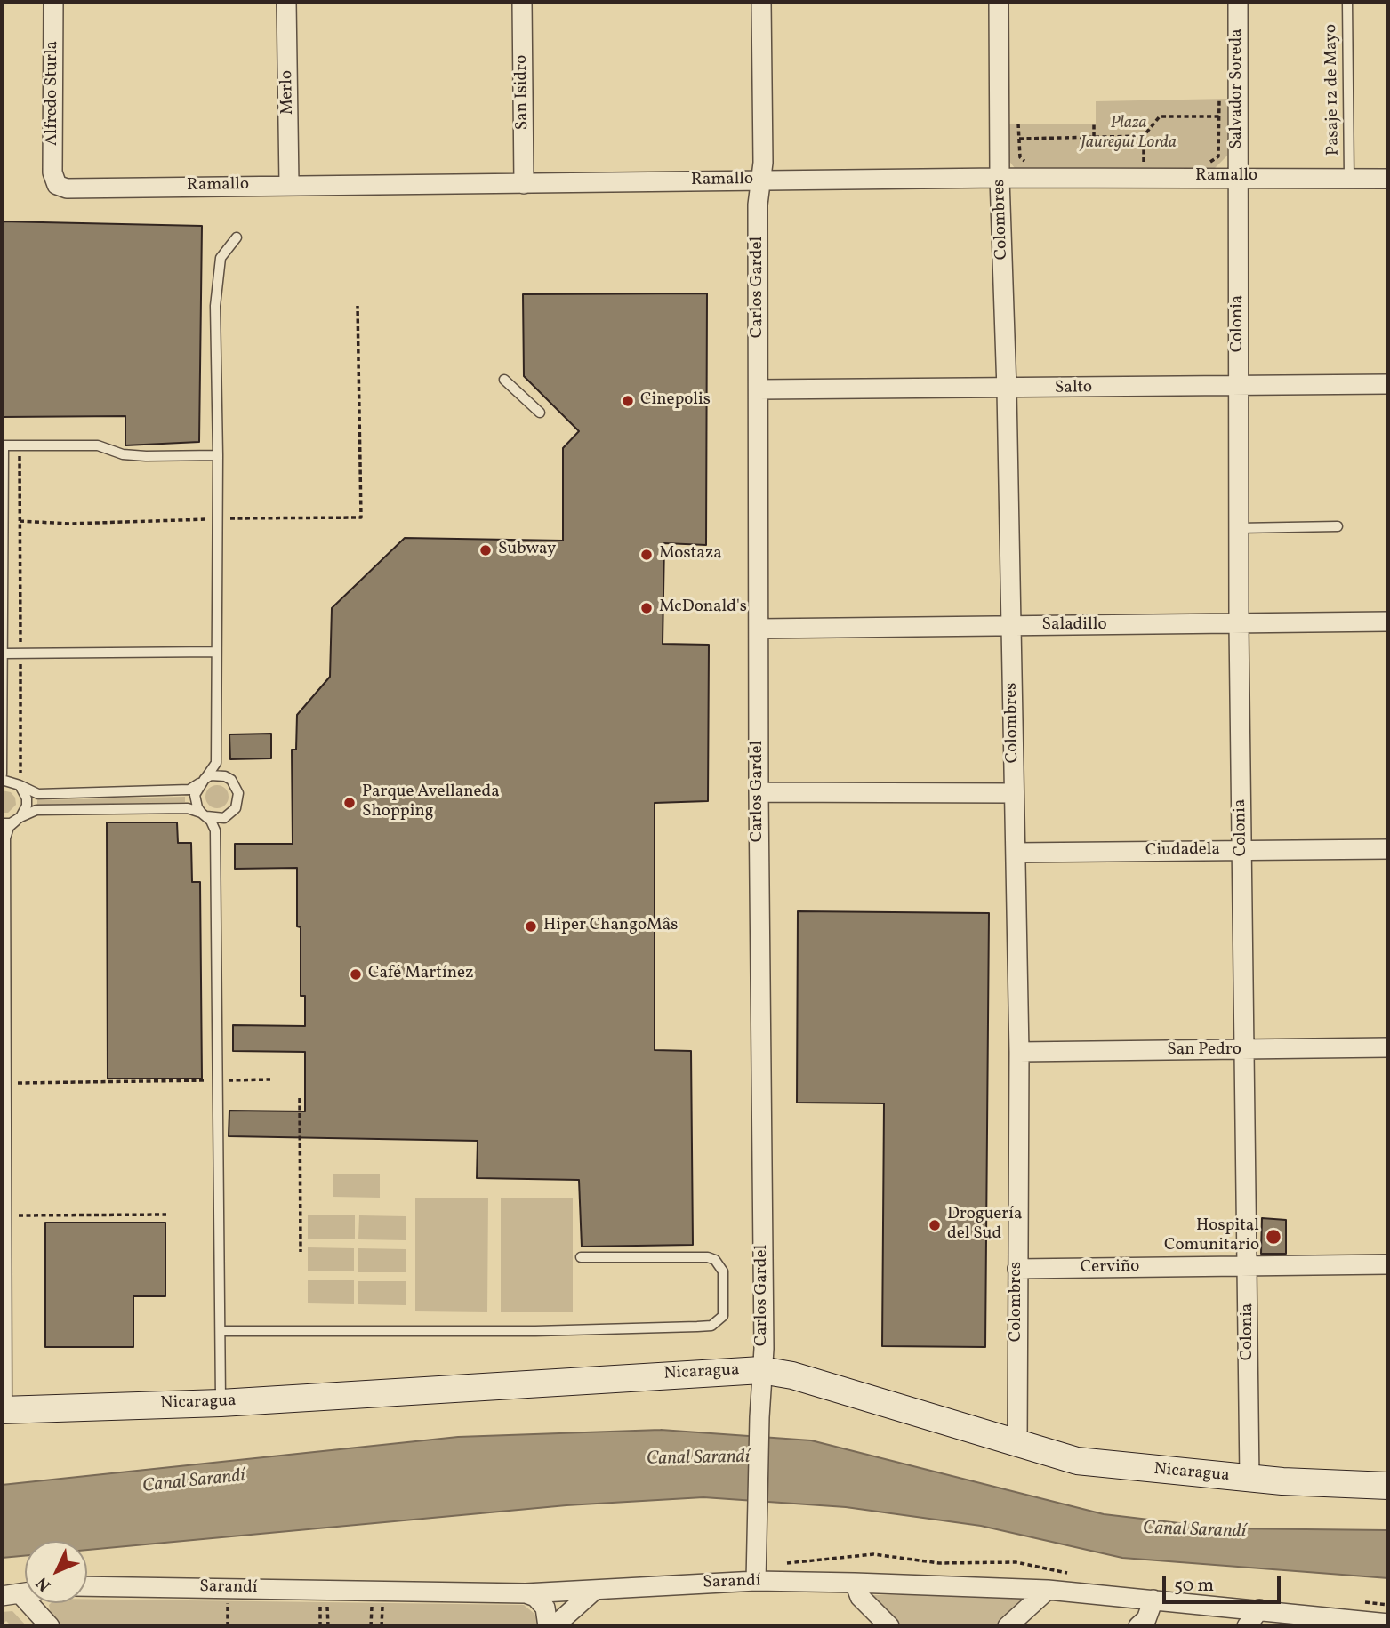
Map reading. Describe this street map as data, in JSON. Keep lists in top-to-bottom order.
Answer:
{
  "streets": {
    "main road": ["Nicaragua"],
    "street": [
      "Salvador Soreda",
      "Merlo",
      "San Isidro",
      "Alfredo Sturla",
      "Ramallo",
      "Colombres",
      "Carlos Gardel",
      "Colonia",
      "Salto",
      "Saladillo",
      "Ciudadela",
      "San Pedro",
      "Cerviño",
      "Sarandí"
    ],
    "lane": ["Pasaje 12 de Mayo"]
  },
  "crossings": [
    ["Salvador Soreda", "Ramallo"],
    ["Salvador Soreda", "Colonia"],
    ["Pasaje 12 de Mayo", "Ramallo"],
    ["Merlo", "Ramallo"],
    ["San Isidro", "Ramallo"],
    ["Alfredo Sturla", "Ramallo"],
    ["Ramallo", "Colombres"],
    ["Ramallo", "Carlos Gardel"],
    ["Ramallo", "Colonia"],
    ["Colombres", "Salto"],
    ["Colombres", "Saladillo"],
    ["Colombres", "Ciudadela"],
    ["Colombres", "San Pedro"],
    ["Colombres", "Cerviño"],
    ["Colombres", "Nicaragua"],
    ["Carlos Gardel", "Salto"],
    ["Carlos Gardel", "Saladillo"],
    ["Carlos Gardel", "Nicaragua"],
    ["Carlos Gardel", "Sarandí"],
    ["Colonia", "Salto"],
    ["Colonia", "Saladillo"],
    ["Colonia", "Ciudadela"],
    ["Colonia", "San Pedro"],
    ["Colonia", "Cerviño"],
    ["Colonia", "Nicaragua"]
  ],
  "water": ["Canal Sarandí"],
  "parks": ["Plaza Jauregui Lorda"],
  "places": [
    "Cinepolis",
    "Subway",
    "Mostaza",
    "McDonald's",
    "Parque Avellaneda Shopping",
    "Hiper ChangoMâs",
    "Café Martínez",
    "Droguería del Sud",
    "Hospital Comunitario"
  ],
  "scale_bar": "50 m",
  "north": "bottom left"
}
